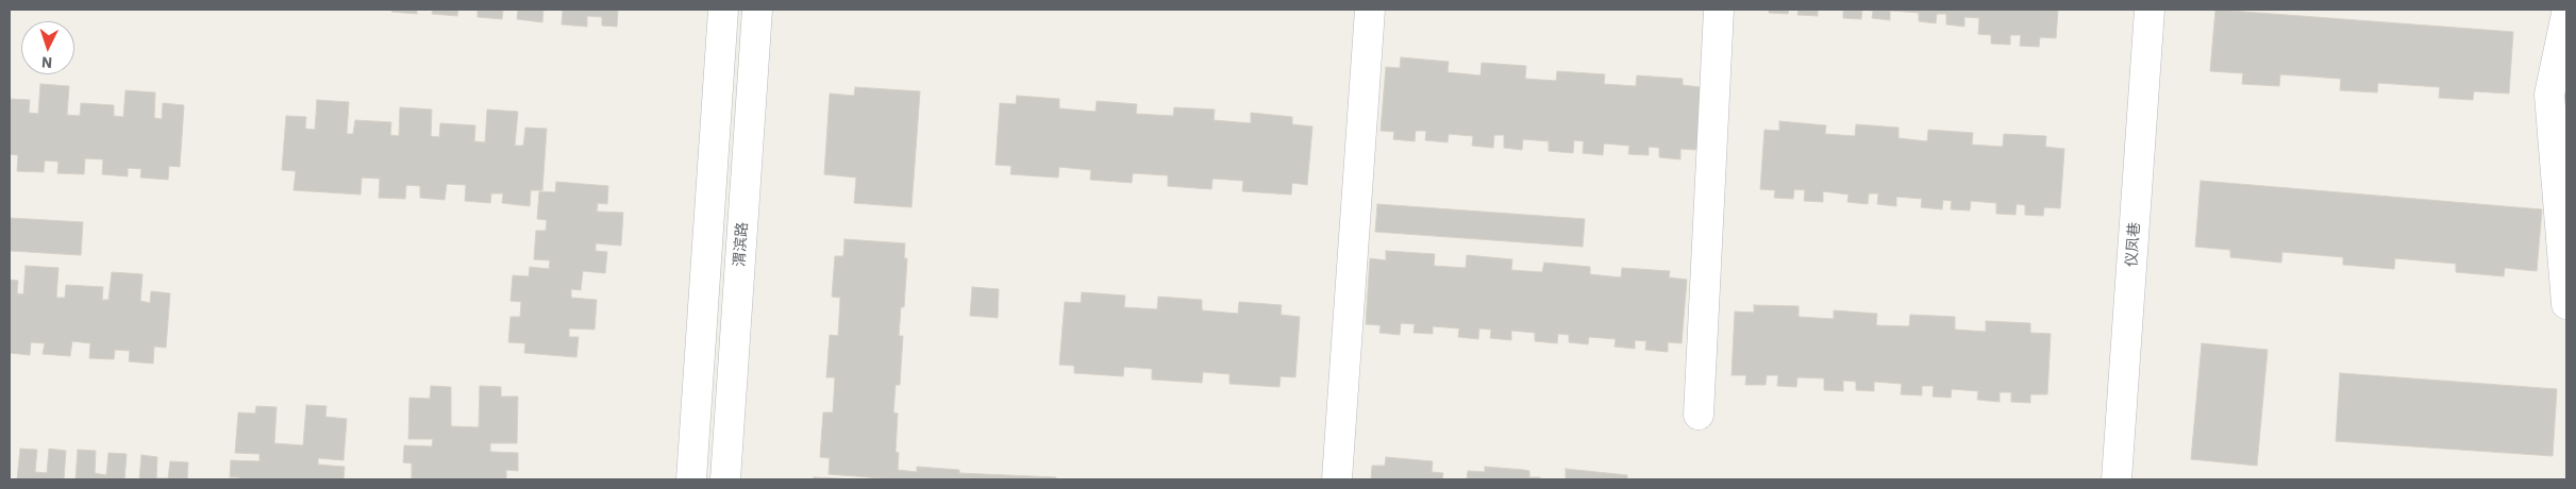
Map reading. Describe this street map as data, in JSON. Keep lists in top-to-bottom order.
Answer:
{
  "streets": {
    "street": ["渭滨路", "仪凤巷"]
  },
  "north": "bottom"
}
